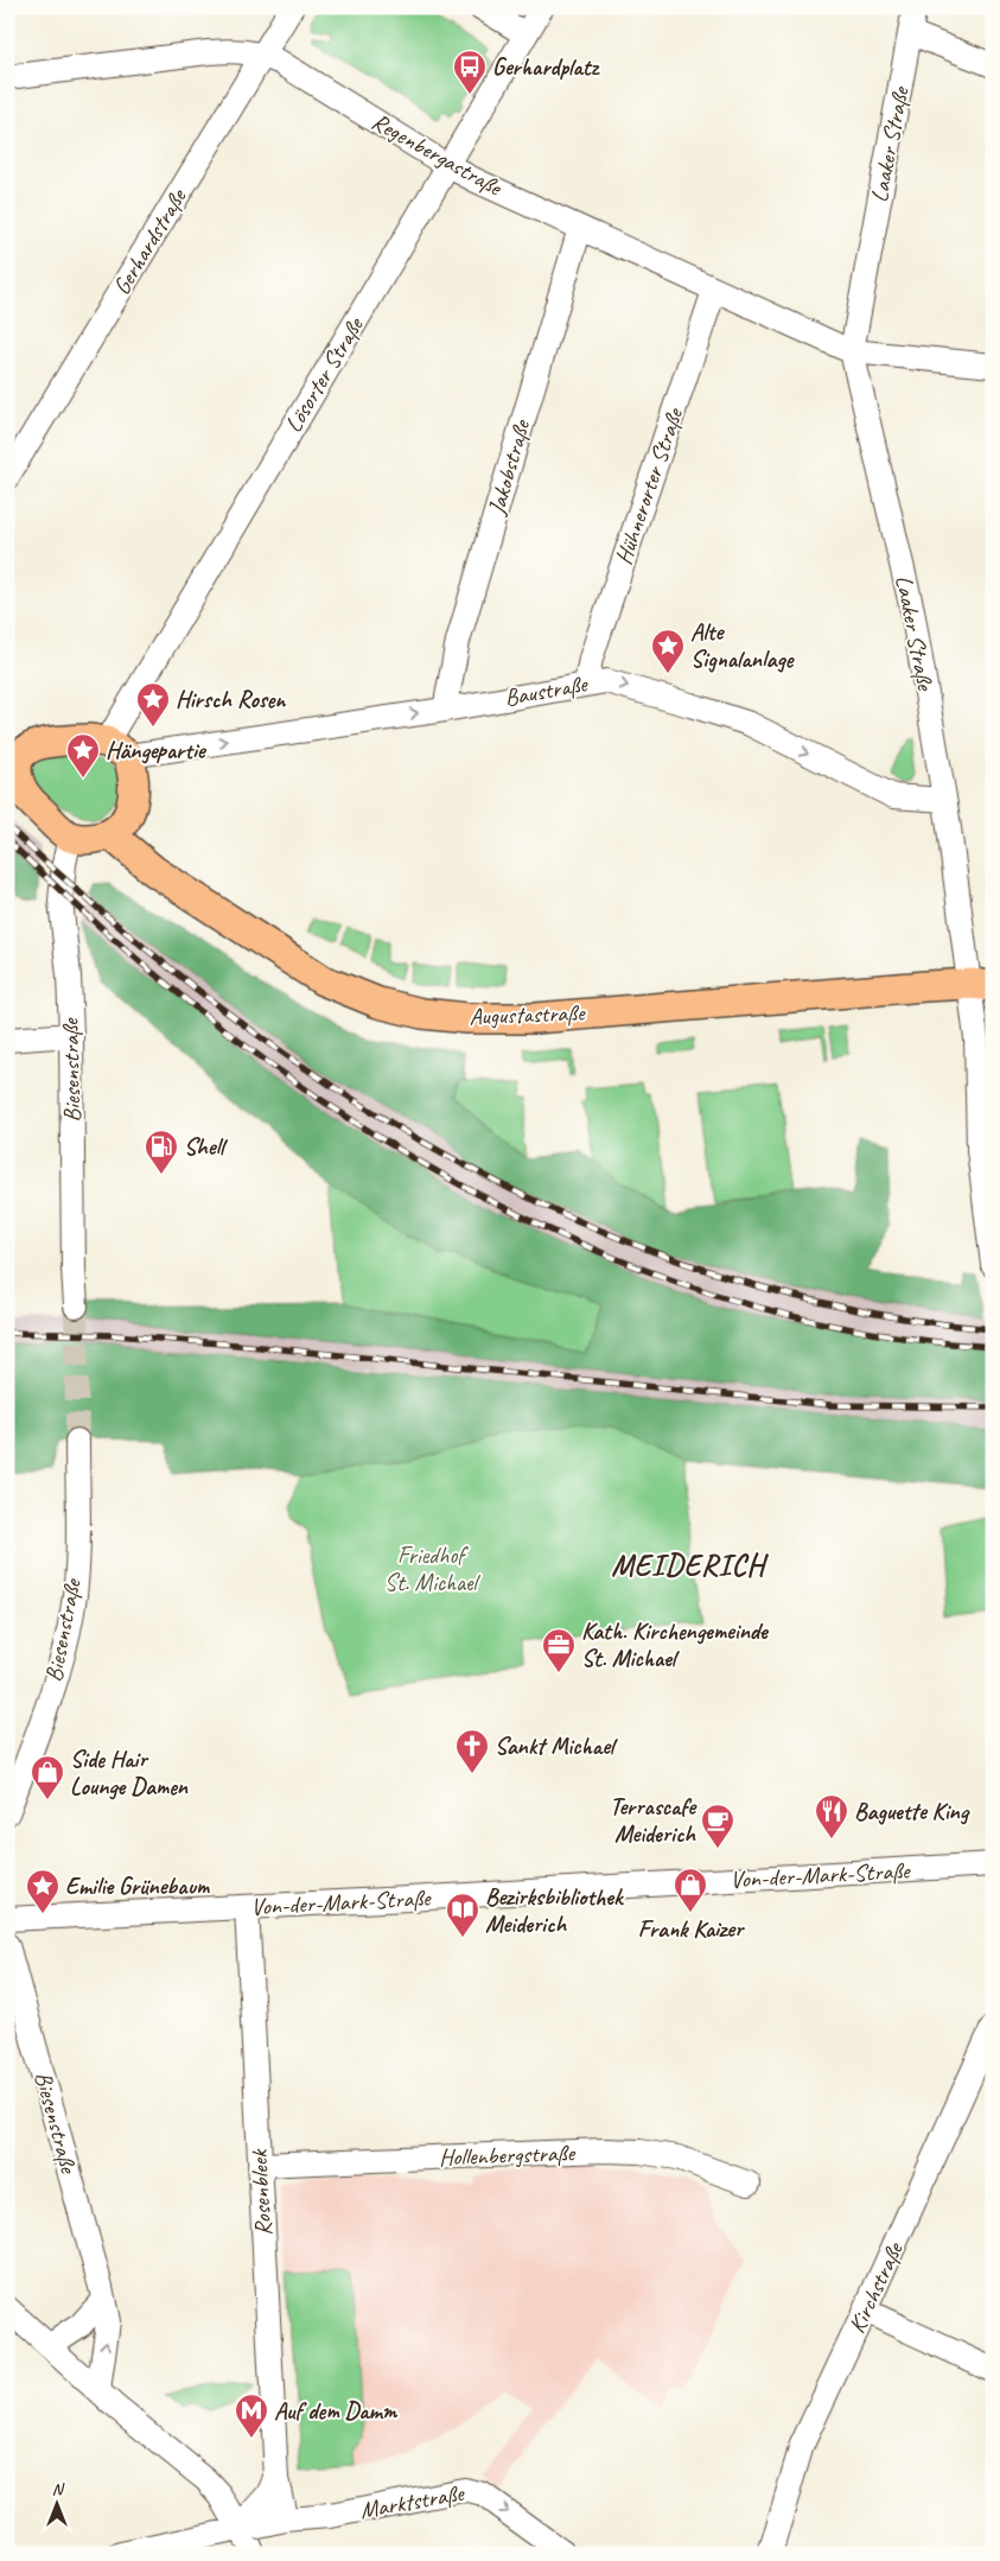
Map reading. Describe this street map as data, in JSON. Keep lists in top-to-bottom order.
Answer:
{
  "streets": {
    "main road": ["Baustraße", "Augustastraße"],
    "street": [
      "Laaker Straße",
      "Regenbergastraße",
      "Gerhardstraße",
      "Lösorter Straße",
      "Jakobstraße",
      "Hühnerorter Straße",
      "Biesenstraße",
      "Von-der-Mark-Straße",
      "Hollenbergstraße",
      "Rosenbleek",
      "Kirchstraße",
      "Marktstraße"
    ]
  },
  "crossings": [
    ["Laaker Straße", "Regenbergastraße"],
    ["Laaker Straße", "Baustraße"],
    ["Laaker Straße", "Augustastraße"],
    ["Regenbergastraße", "Gerhardstraße"],
    ["Regenbergastraße", "Lösorter Straße"],
    ["Regenbergastraße", "Jakobstraße"],
    ["Regenbergastraße", "Hühnerorter Straße"],
    ["Lösorter Straße", "Baustraße"],
    ["Lösorter Straße", "Augustastraße"],
    ["Lösorter Straße", "Biesenstraße"],
    ["Jakobstraße", "Baustraße"],
    ["Hühnerorter Straße", "Baustraße"],
    ["Baustraße", "Augustastraße"],
    ["Baustraße", "Biesenstraße"],
    ["Augustastraße", "Biesenstraße"],
    ["Von-der-Mark-Straße", "Rosenbleek"],
    ["Hollenbergstraße", "Rosenbleek"],
    ["Rosenbleek", "Marktstraße"]
  ],
  "one_way": ["Baustraße", "Marktstraße"],
  "districts": ["MEIDERICH"],
  "parks": ["Friedhof St. Michael"],
  "places": {
    "bus stop": ["Gerhardplatz"],
    "place": [
      "Alte Signalanlage",
      "Hirsch Rosen",
      "Hängepartie",
      "Emilie Grünebaum"
    ],
    "fuel station": ["Shell"],
    "office": ["Kath. Kirchengemeinde St. Michael"],
    "church": ["Sankt Michael"],
    "shop": ["Side Hair Lounge Damen", "Frank Kaizer"],
    "restaurant": ["Baguette King"],
    "cafe": ["Terrascafe Meiderich"],
    "library": ["Bezirksbibliothek Meiderich"],
    "metro station": ["Auf dem Damm"]
  },
  "north": "top"
}
